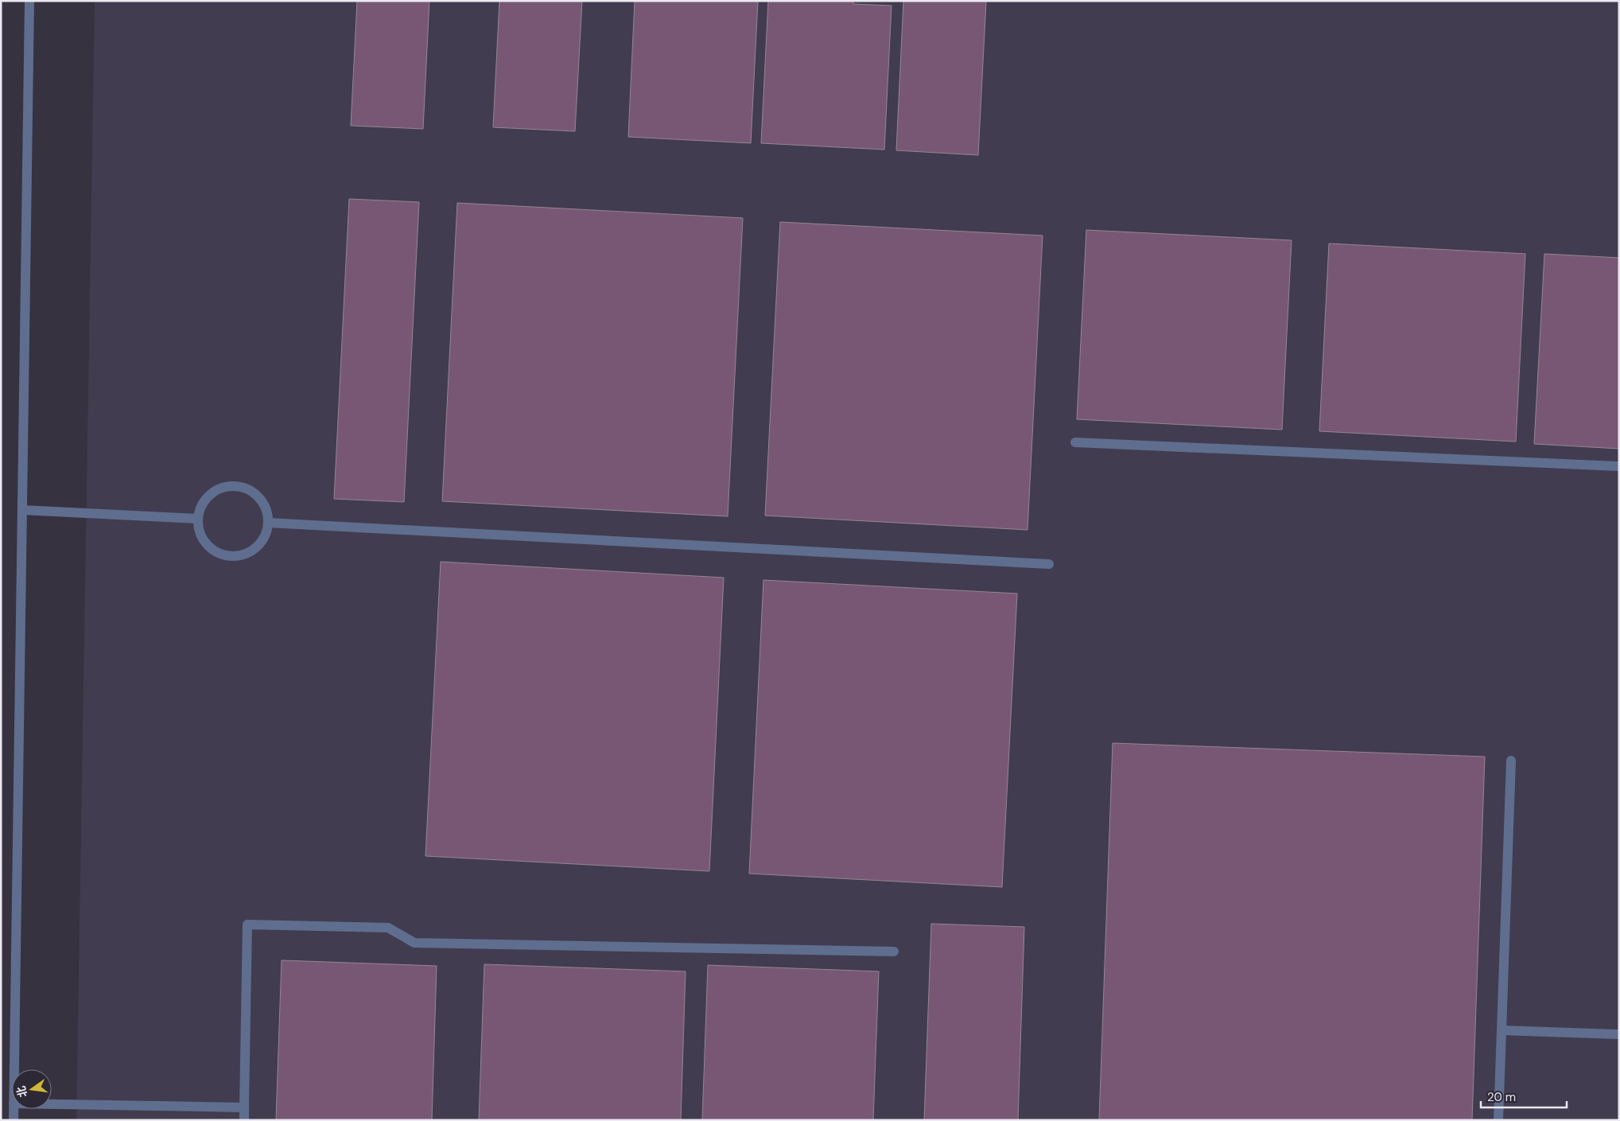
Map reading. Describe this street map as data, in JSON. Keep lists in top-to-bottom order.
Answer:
{
  "scale_bar": "20 m",
  "north": "left"
}
